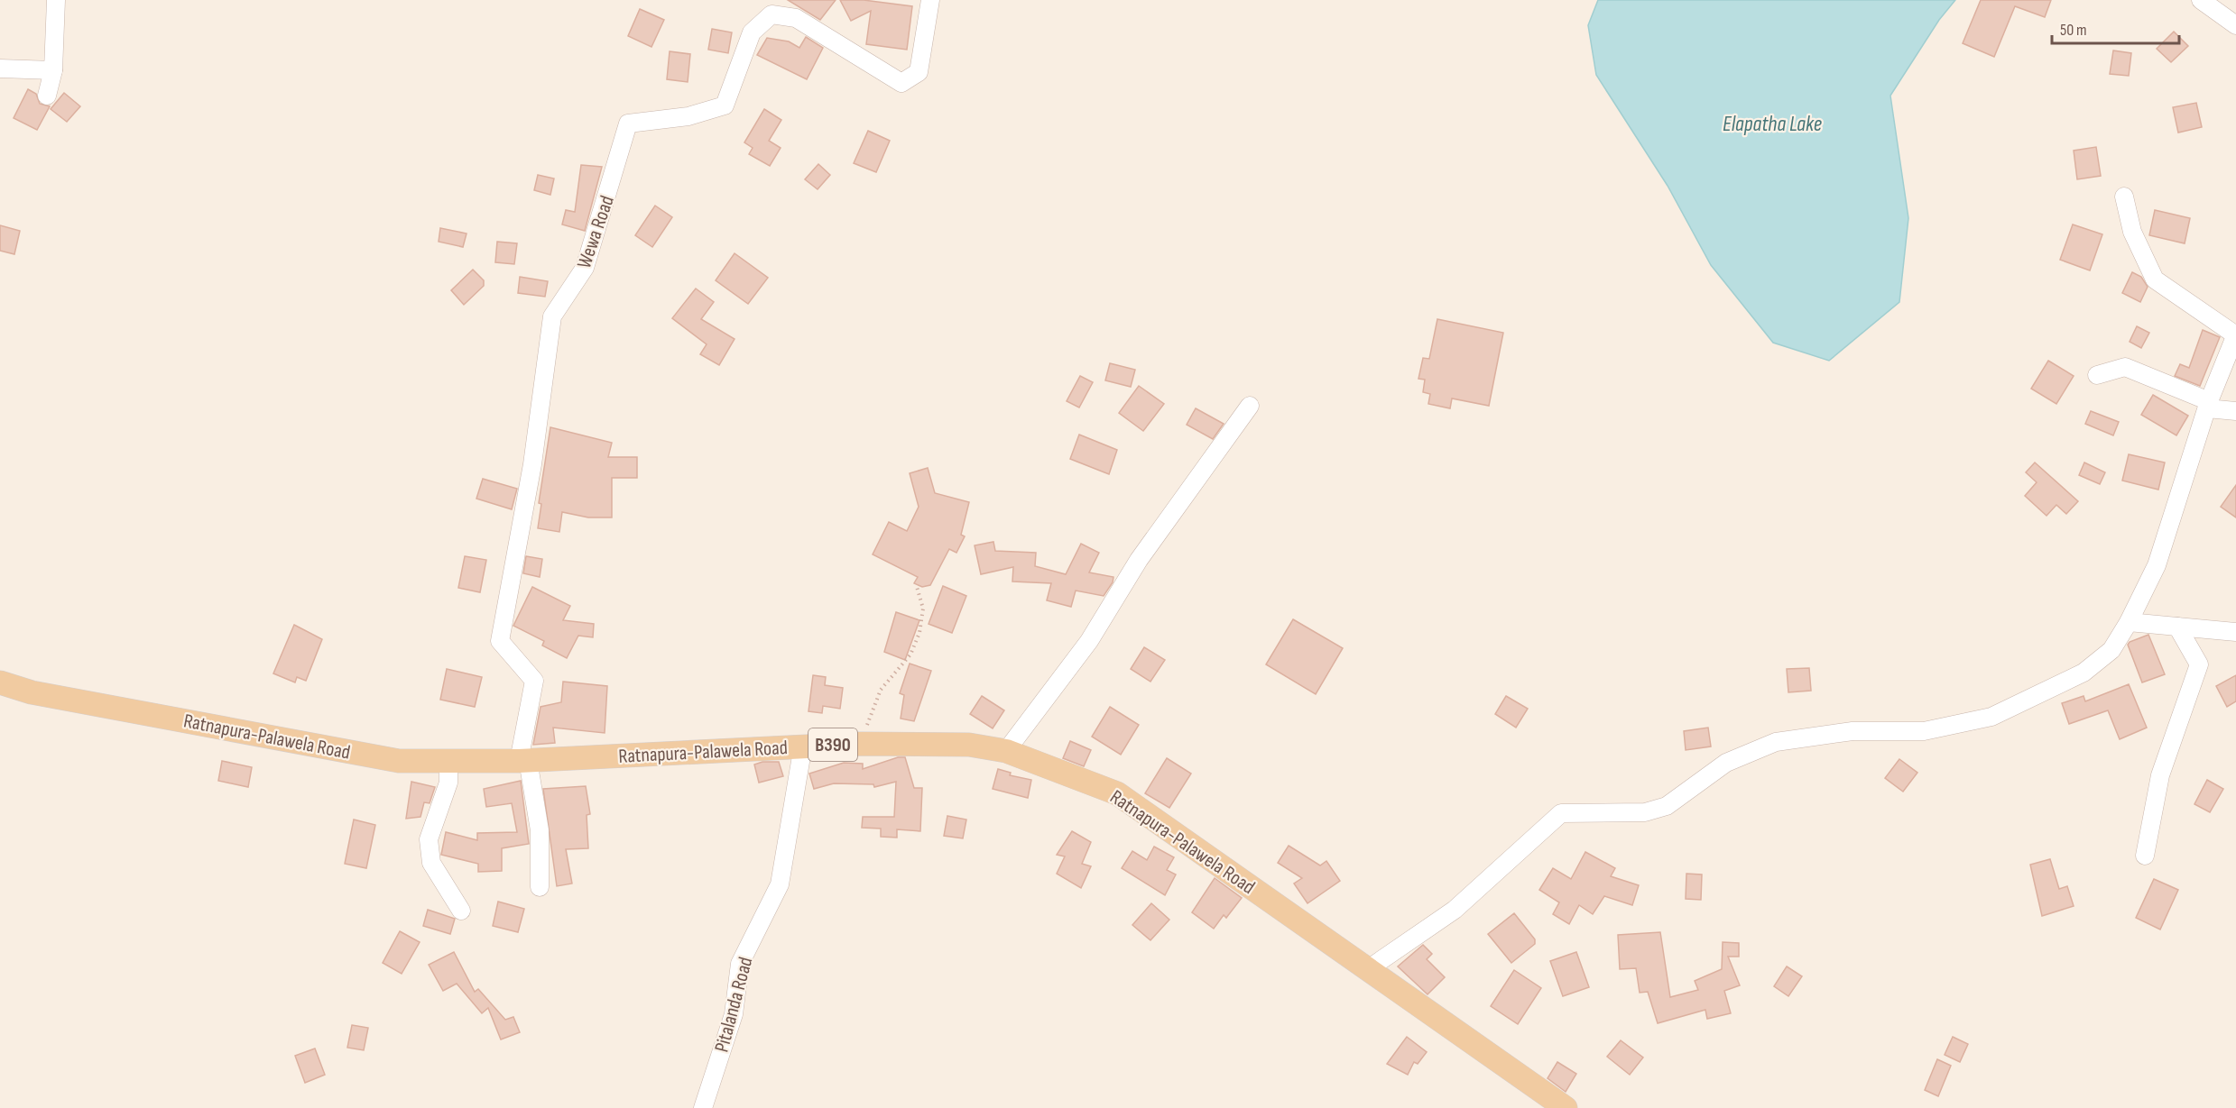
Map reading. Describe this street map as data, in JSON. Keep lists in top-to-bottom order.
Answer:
{
  "streets": {
    "main road": ["Ratnapura-Palawela Road", "B390"],
    "street": ["Wewa Road", "Pitalanda Road"]
  },
  "crossings": [
    ["Wewa Road", "Ratnapura-Palawela Road"],
    ["Ratnapura-Palawela Road", "Pitalanda Road"]
  ],
  "water": ["Elapatha Lake"],
  "scale_bar": "50 m"
}
